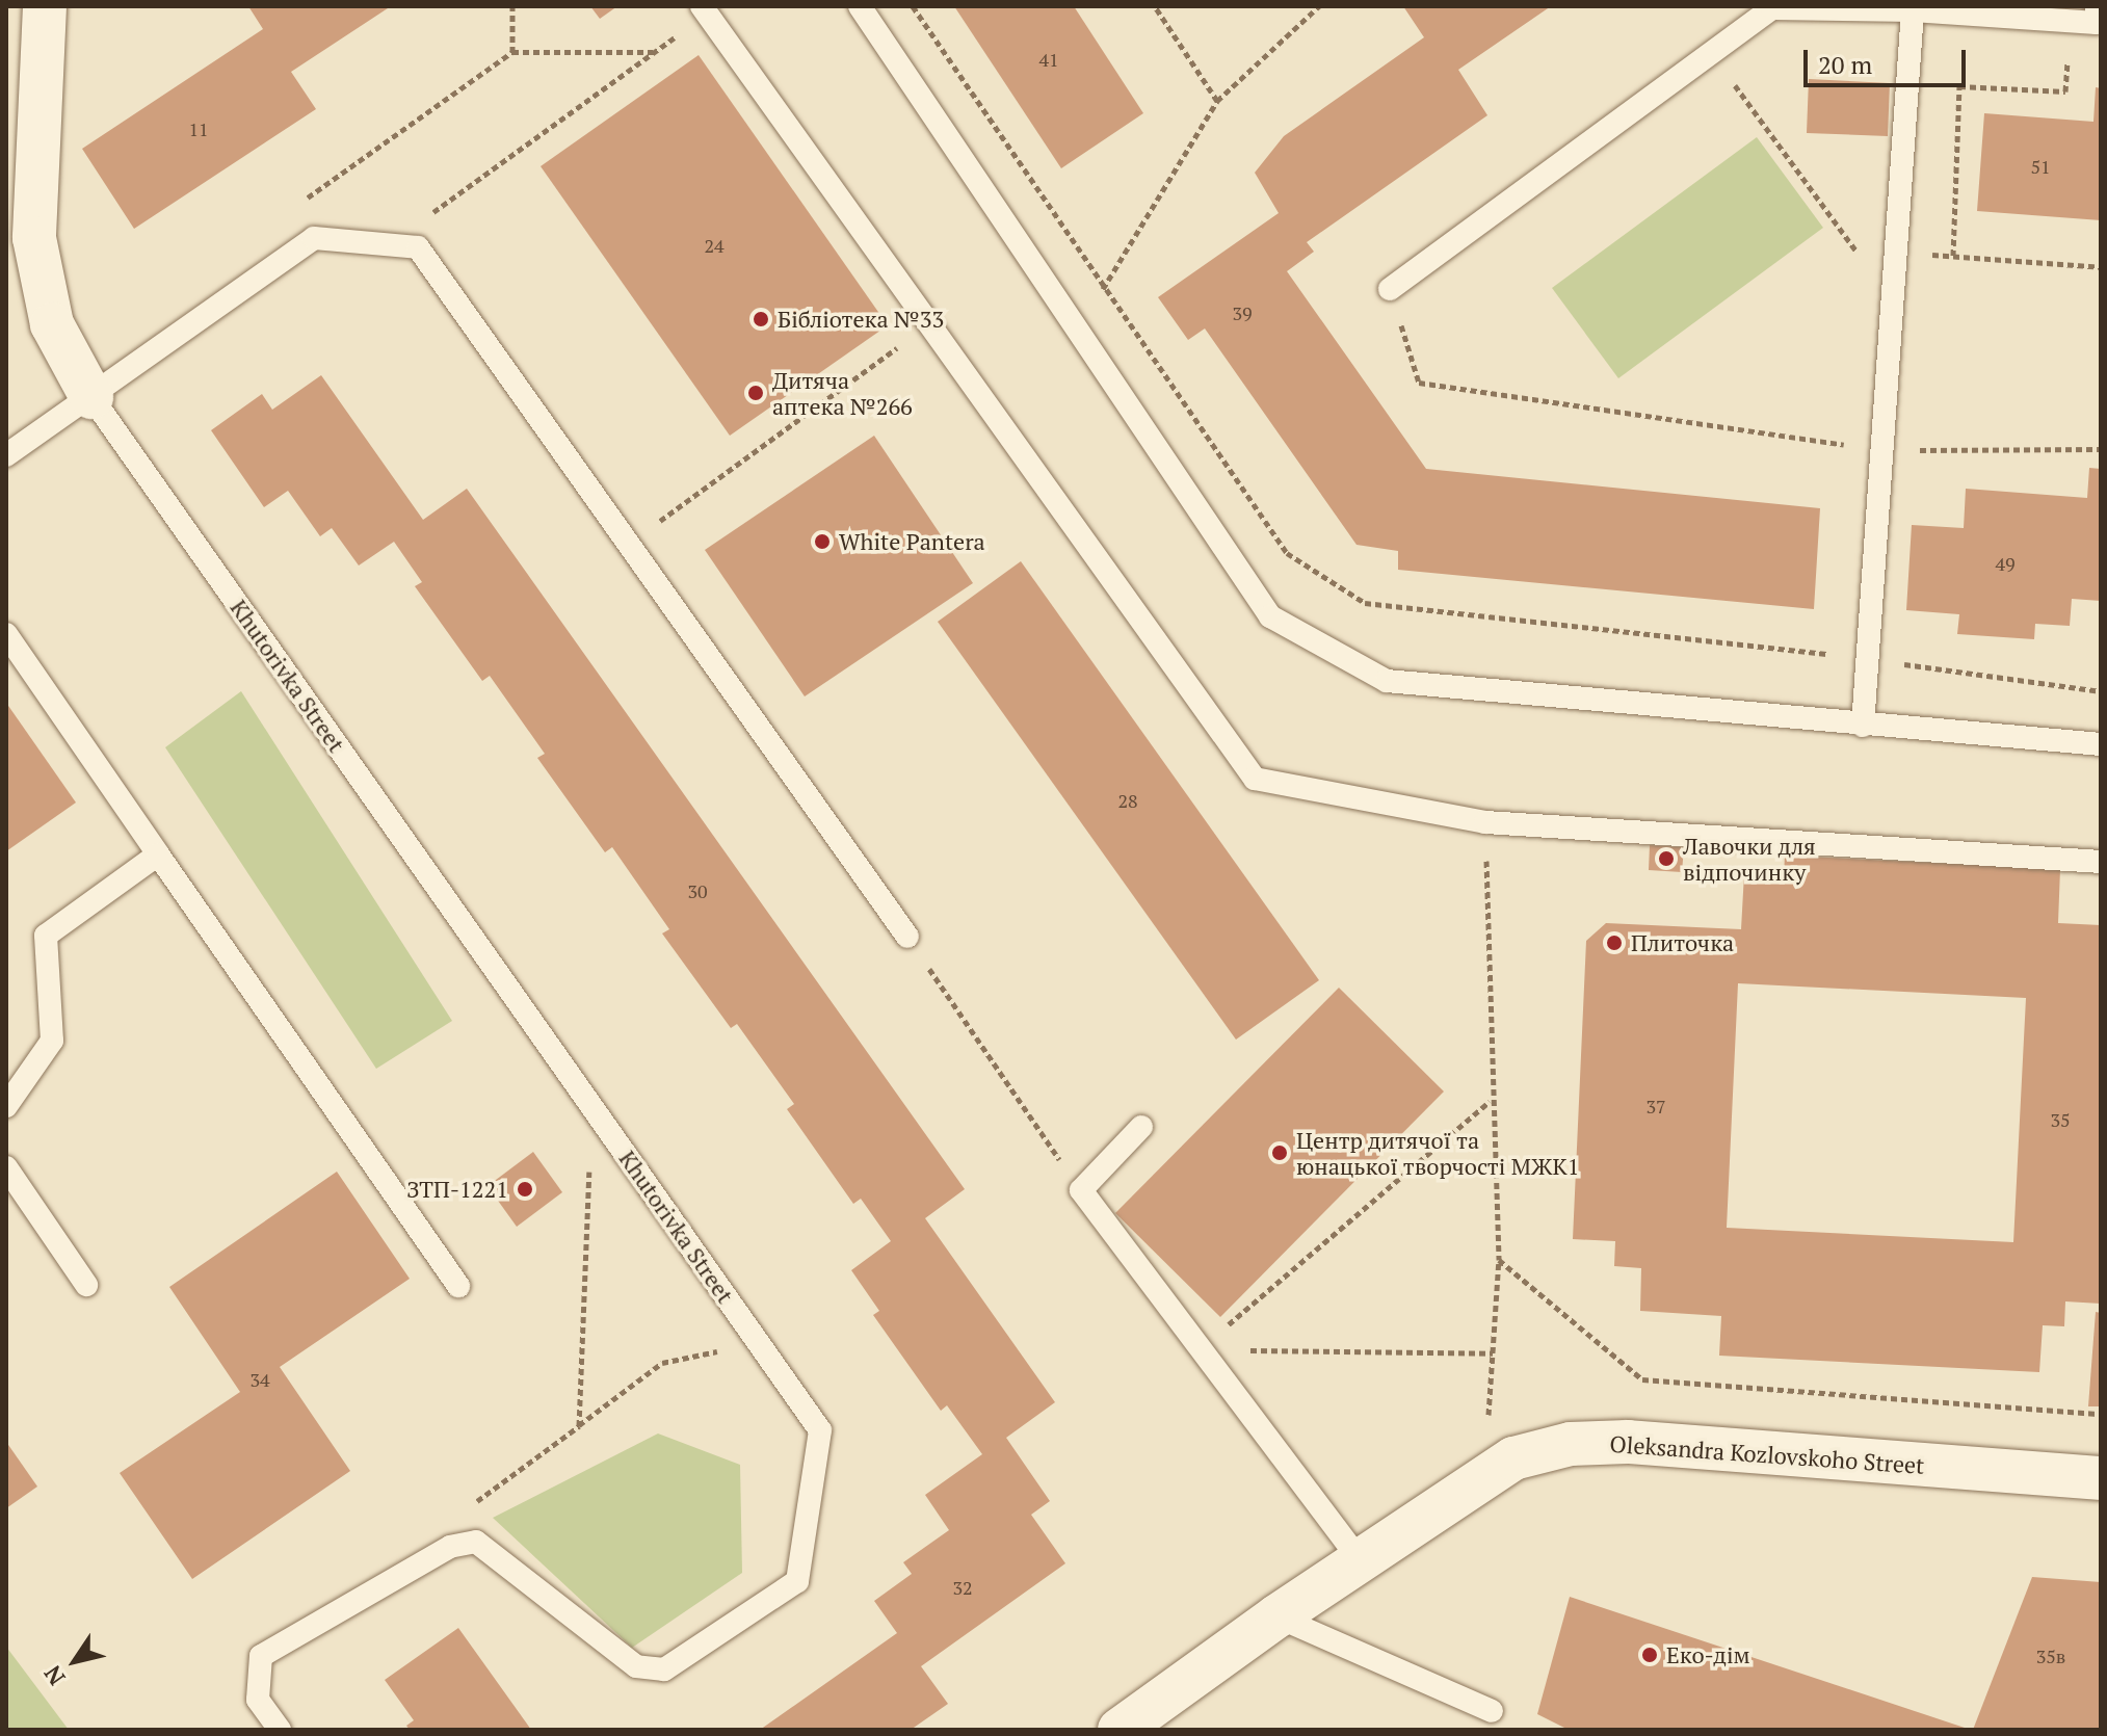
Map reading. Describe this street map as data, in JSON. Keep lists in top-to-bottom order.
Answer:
{
  "streets": {
    "street": ["Oleksandra Kozlovskoho Street"],
    "lane": ["Khutorivka Street"]
  },
  "places": [
    "Бібліотека №33",
    "Дитяча аптека №266",
    "White Pantera",
    "Лавочки для відпочинку",
    "Плиточка",
    "Центр дитячої та юнацької творчості МЖК1",
    "ЗТП-1221",
    "Еко-дім"
  ],
  "house_numbers": [
    "41",
    "11",
    "51",
    "24",
    "39",
    "49",
    "28",
    "30",
    "37",
    "35",
    "34",
    "32",
    "35в"
  ],
  "scale_bar": "20 m",
  "north": "bottom left"
}
